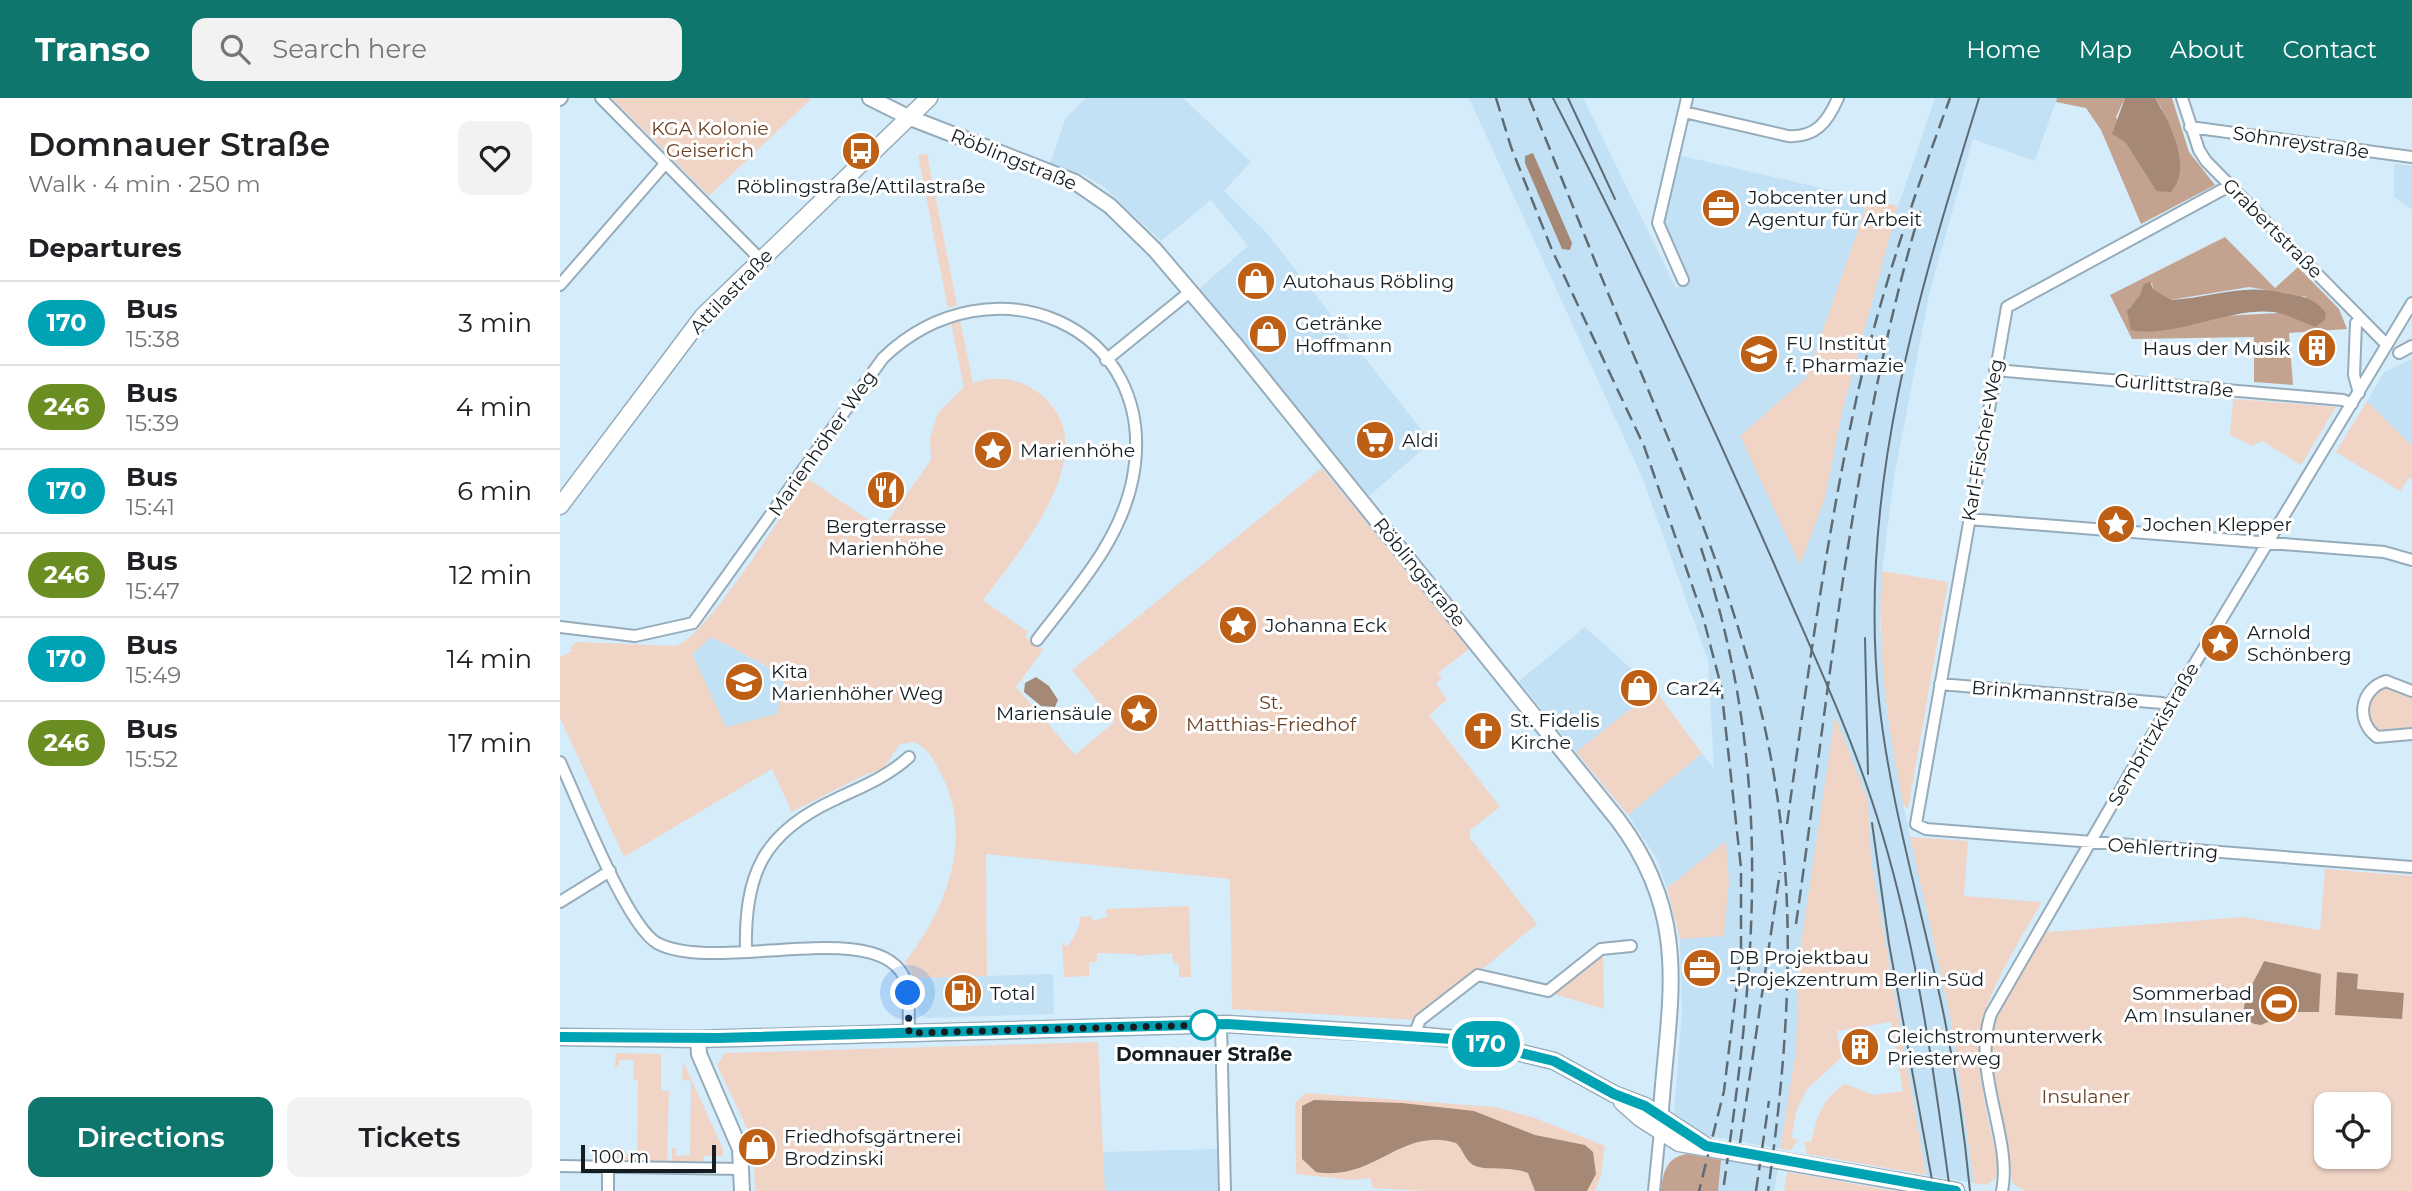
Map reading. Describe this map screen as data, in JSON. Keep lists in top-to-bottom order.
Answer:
{
  "streets": {
    "main road": ["Attilastraße"],
    "street": [
      "Sohnreystraße",
      "Röblingstraße",
      "Grabertstraße",
      "Gurlittstraße",
      "Karl-Fischer-Weg",
      "Marienhöher Weg",
      "Brinkmannstraße",
      "Sembritzkistraße",
      "Oehlertring"
    ]
  },
  "crossings": [
    ["Sohnreystraße", "Grabertstraße"],
    ["Röblingstraße", "Attilastraße"],
    ["Grabertstraße", "Karl-Fischer-Weg"],
    ["Grabertstraße", "Sembritzkistraße"],
    ["Gurlittstraße", "Karl-Fischer-Weg"],
    ["Gurlittstraße", "Sembritzkistraße"],
    ["Karl-Fischer-Weg", "Brinkmannstraße"],
    ["Karl-Fischer-Weg", "Oehlertring"],
    ["Brinkmannstraße", "Sembritzkistraße"],
    ["Sembritzkistraße", "Oehlertring"]
  ],
  "parks": ["KGA Kolonie Geiserich", "St. Matthias-Friedhof", "Insulaner"],
  "places": {
    "bus stop": ["Röblingstraße/Attilastraße"],
    "office": ["Jobcenter und Agentur für Arbeit", "DB Projektbau -Projekzentrum Berlin-Süd"],
    "shop": [
      "Autohaus Röbling",
      "Getränke Hoffmann",
      "Car24",
      "Friedhofsgärtnerei Brodzinski"
    ],
    "building": ["Haus der Musik", "Gleichstromunterwerk Priesterweg"],
    "school or university": ["FU Institut f. Pharmazie", "Kita Marienhöher Weg"],
    "supermarket": ["Aldi"],
    "place": [
      "Marienhöhe",
      "Jochen Klepper",
      "Johanna Eck",
      "Arnold Schönberg",
      "Mariensäule"
    ],
    "restaurant": ["Bergterrasse Marienhöhe"],
    "church": ["St. Fidelis Kirche"],
    "fuel station": ["Total"],
    "sports": ["Sommerbad Am Insulaner"],
    "other": ["Domnauer Straße"]
  },
  "lines": ["bus line 170"],
  "scale_bar": "100 m",
  "page": {
    "header": "Transo",
    "search": "Search here",
    "nav": [
      "Home",
      "Map",
      "About",
      "Contact"
    ],
    "heading": [
      ["Domnauer Straße", "Walk · 4 min · 250 m"],
      "Departures"
    ],
    "on_map": "170",
    "list": [
      {
        "mark": "170",
        "name": "Bus",
        "note": "15:38",
        "value": "3 min"
      },
      {
        "mark": "246",
        "name": "Bus",
        "note": "15:39",
        "value": "4 min"
      },
      {
        "mark": "170",
        "name": "Bus",
        "note": "15:41",
        "value": "6 min"
      },
      {
        "mark": "246",
        "name": "Bus",
        "note": "15:47",
        "value": "12 min"
      },
      {
        "mark": "170",
        "name": "Bus",
        "note": "15:49",
        "value": "14 min"
      },
      {
        "mark": "246",
        "name": "Bus",
        "note": "15:52",
        "value": "17 min"
      }
    ],
    "buttons": ["Directions", "Tickets"],
    "scale": "100 m"
  }
}
